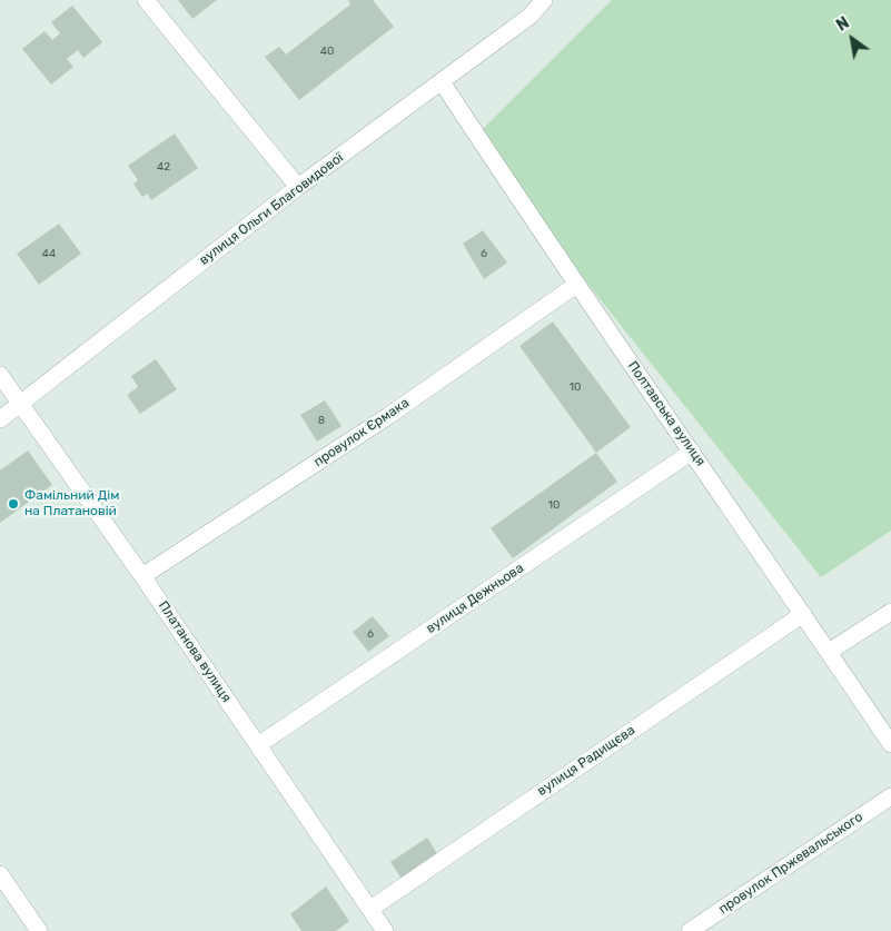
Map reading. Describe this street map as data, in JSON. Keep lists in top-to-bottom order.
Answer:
{
  "streets": {
    "street": [
      "вулиця Ольги Благовидової",
      "Полтавська вулиця",
      "провулок Єрмака",
      "вулиця Дежньова",
      "Платанова вулиця",
      "вулиця Радищєва",
      "провулок Пржевальського"
    ]
  },
  "crossings": [
    ["вулиця Ольги Благовидової", "Полтавська вулиця"],
    ["вулиця Ольги Благовидової", "Платанова вулиця"],
    ["Полтавська вулиця", "провулок Єрмака"],
    ["Полтавська вулиця", "вулиця Дежньова"],
    ["Полтавська вулиця", "вулиця Радищєва"],
    ["провулок Єрмака", "Платанова вулиця"],
    ["вулиця Дежньова", "Платанова вулиця"],
    ["Платанова вулиця", "вулиця Радищєва"]
  ],
  "places": ["Фамільний Дім на Платановій"],
  "house_numbers": [
    "40",
    "42",
    "44",
    "6",
    "10",
    "8",
    "10",
    "6"
  ],
  "north": "top left"
}
